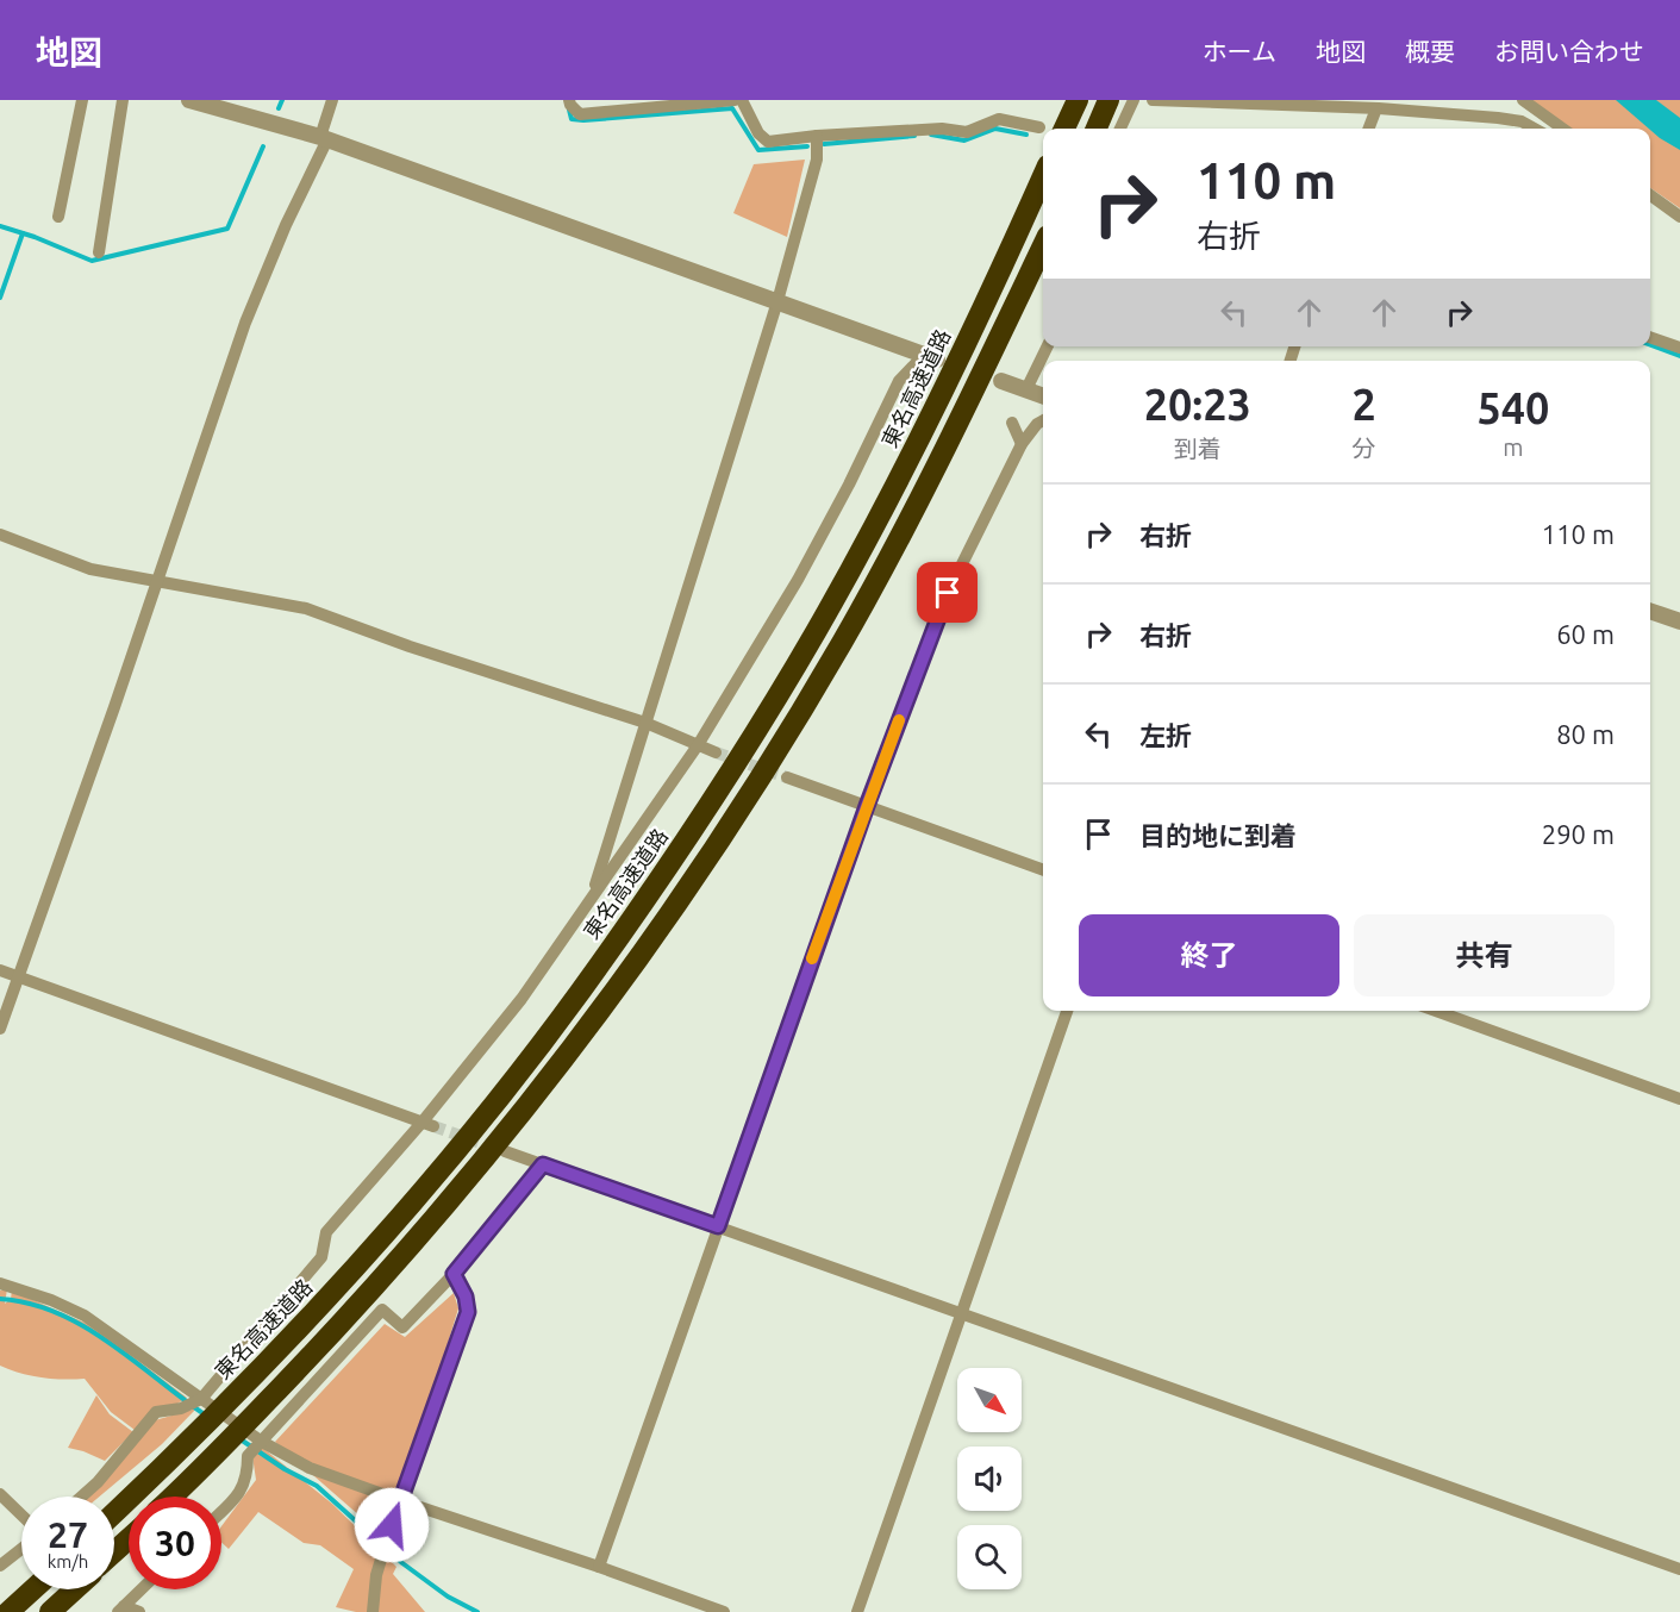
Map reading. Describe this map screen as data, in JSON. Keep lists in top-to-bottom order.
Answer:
{
  "streets": {
    "highway": ["東名高速道路"]
  },
  "north": "bottom right",
  "page": {
    "header": "地図",
    "nav": [
      "ホーム",
      "地図",
      "概要",
      "お問い合わせ"
    ],
    "turn": ["110 m", "右折"],
    "eta": [
      "20:23",
      "到着",
      "2",
      "分",
      "540",
      "m"
    ],
    "list": [
      {
        "name": "右折",
        "value": "110 m"
      },
      {
        "name": "右折",
        "value": "60 m"
      },
      {
        "name": "左折",
        "value": "80 m"
      },
      {
        "name": "目的地に到着",
        "value": "290 m"
      }
    ],
    "buttons": ["終了", "共有"],
    "speed": "27 km/h",
    "limit": "30"
  }
}
